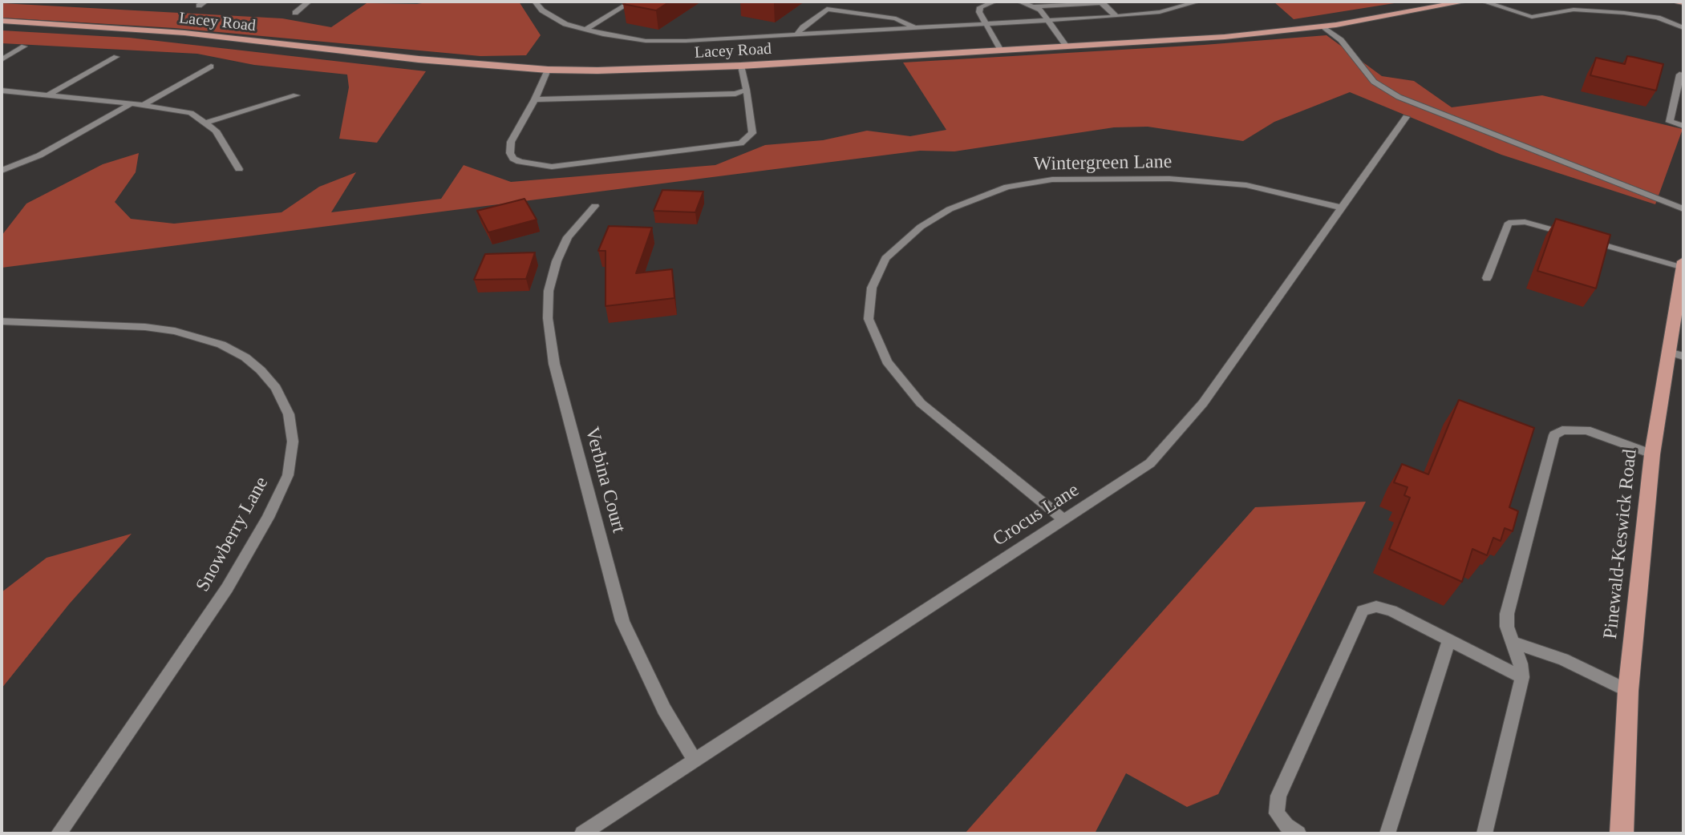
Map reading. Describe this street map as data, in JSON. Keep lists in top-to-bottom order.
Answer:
{
  "streets": {
    "main road": ["Lacey Road", "Pinewald-Keswick Road"],
    "street": [
      "Wintergreen Lane",
      "Verbina Court",
      "Crocus Lane",
      "Snowberry Lane"
    ]
  },
  "crossings": [
    ["Wintergreen Lane", "Crocus Lane"],
    ["Verbina Court", "Crocus Lane"]
  ]
}
